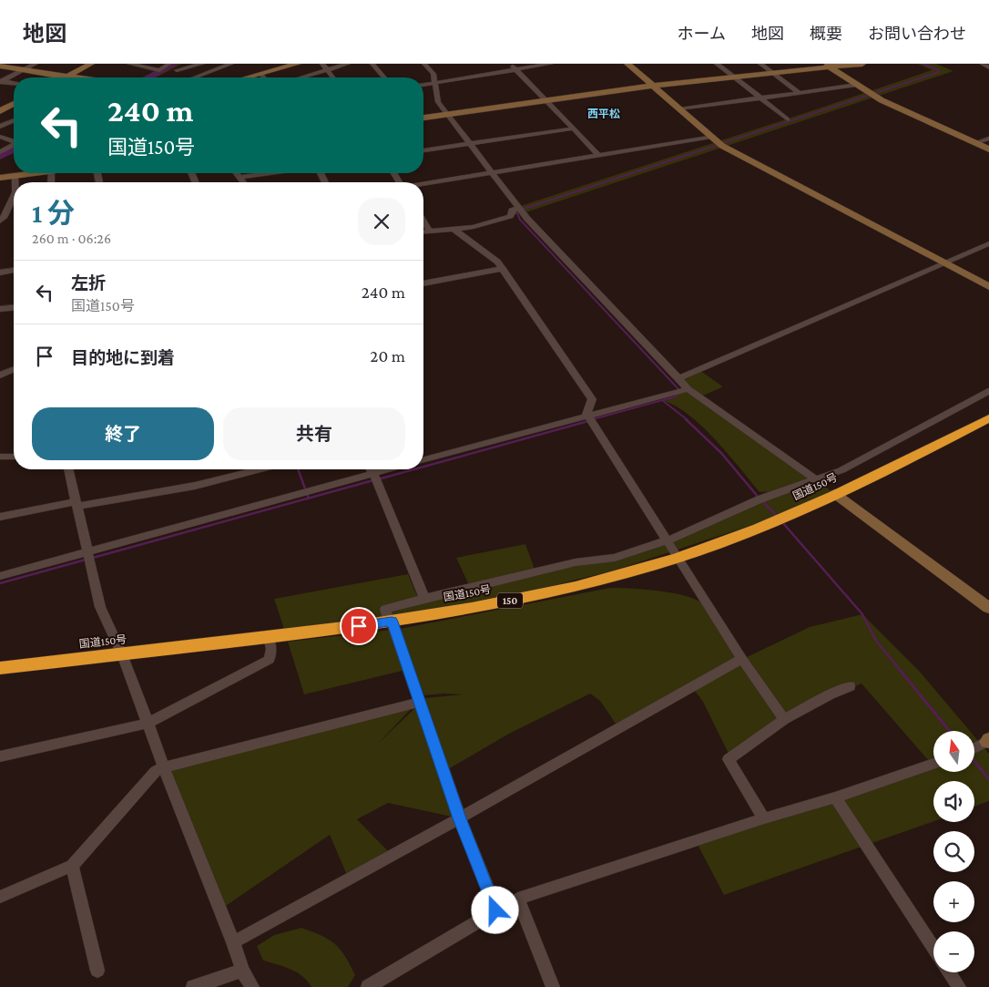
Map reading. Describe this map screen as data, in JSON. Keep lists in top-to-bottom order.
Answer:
{
  "streets": {
    "highway": ["国道150号", "150"]
  },
  "districts": ["西平松"],
  "north": "top",
  "page": {
    "header": "地図",
    "nav": [
      "ホーム",
      "地図",
      "概要",
      "お問い合わせ"
    ],
    "turn": ["240 m", "国道150号"],
    "heading": ["1 分", "260 m · 06:26"],
    "list": [
      {
        "name": "左折",
        "note": "国道150号",
        "value": "240 m"
      },
      {
        "name": "目的地に到着",
        "value": "20 m"
      }
    ],
    "buttons": ["終了", "共有"],
    "map_buttons": ["+", "−"]
  }
}
